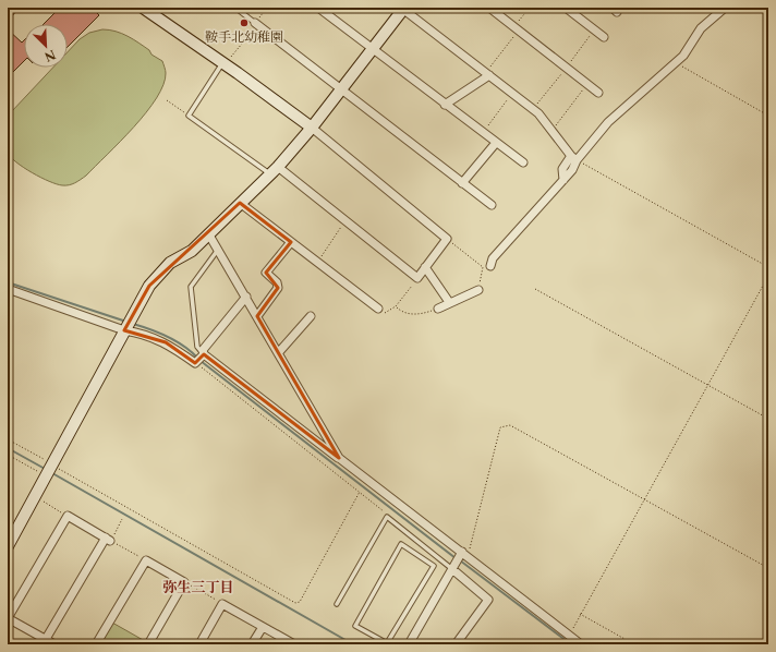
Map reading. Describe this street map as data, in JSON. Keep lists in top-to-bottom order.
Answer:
{
  "districts": ["弥生三丁目"],
  "places": ["鞍手北幼稚園"],
  "north": "bottom right"
}
